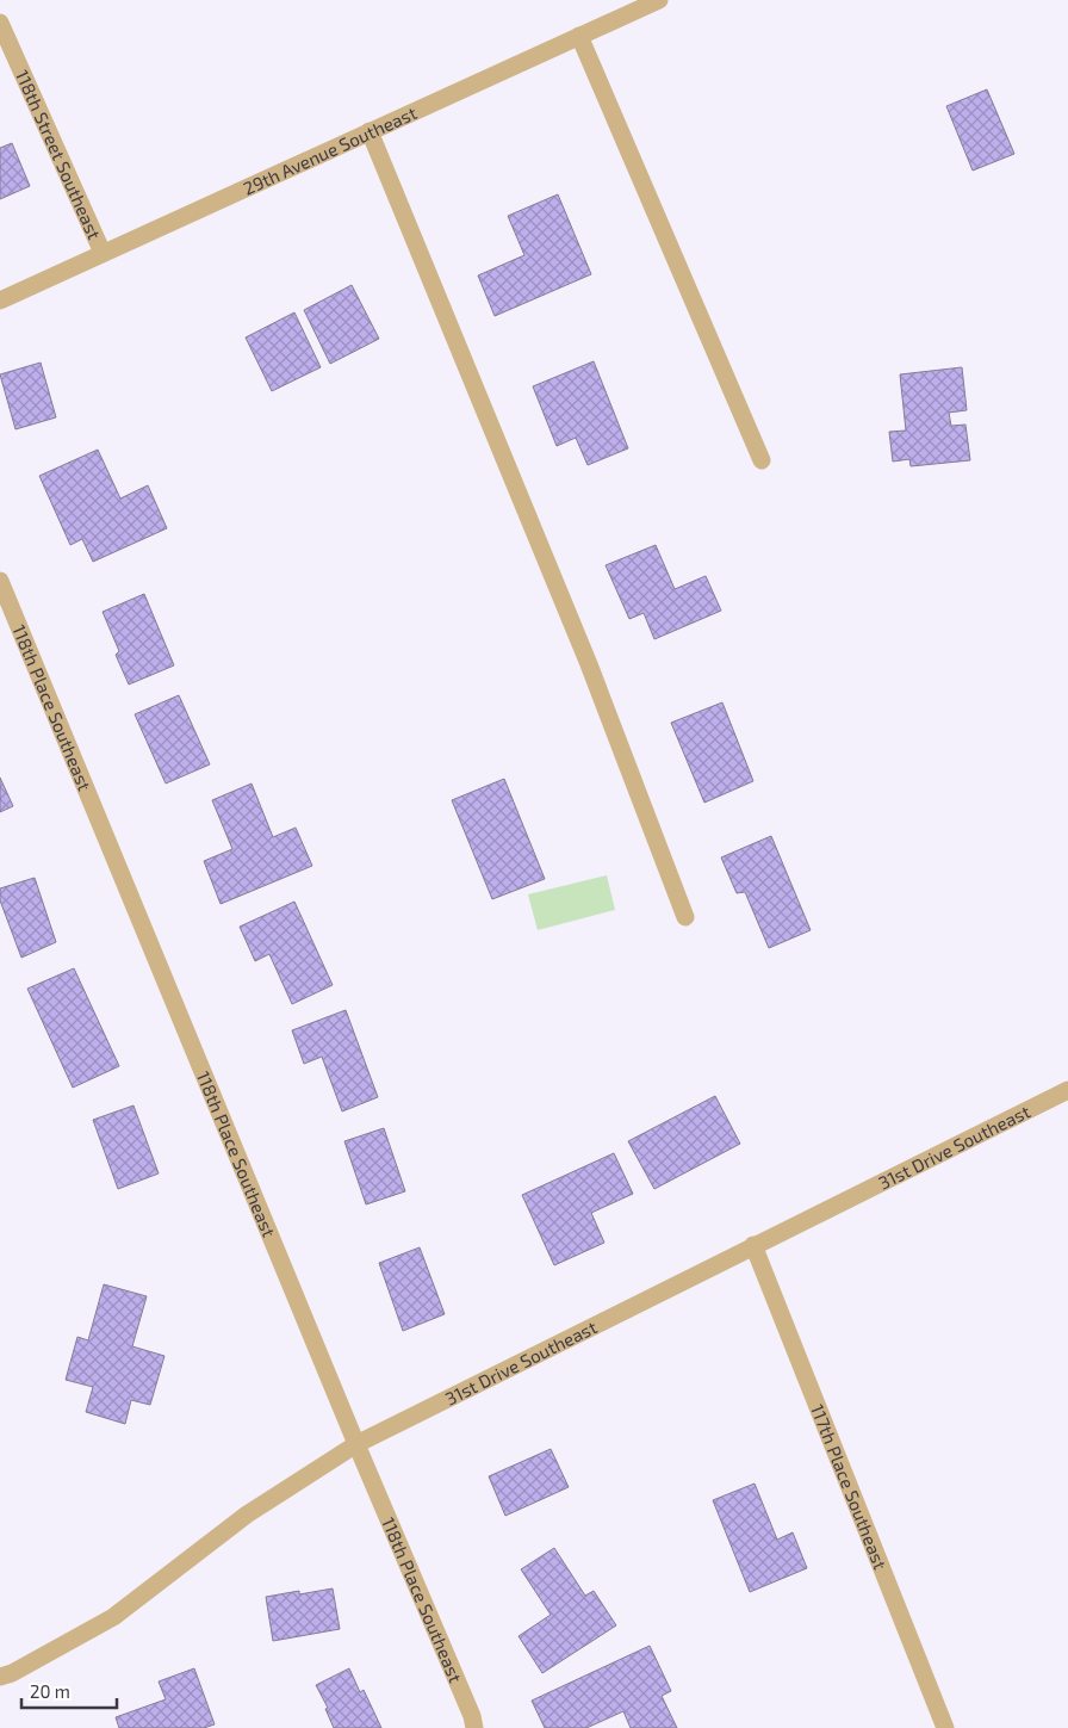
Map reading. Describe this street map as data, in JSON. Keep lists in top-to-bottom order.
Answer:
{
  "streets": {
    "street": [
      "29th Avenue Southeast",
      "118th Street Southeast",
      "118th Place Southeast",
      "31st Drive Southeast",
      "117th Place Southeast"
    ]
  },
  "crossings": [
    ["29th Avenue Southeast", "118th Street Southeast"],
    ["118th Place Southeast", "31st Drive Southeast"],
    ["31st Drive Southeast", "117th Place Southeast"]
  ],
  "scale_bar": "20 m"
}
